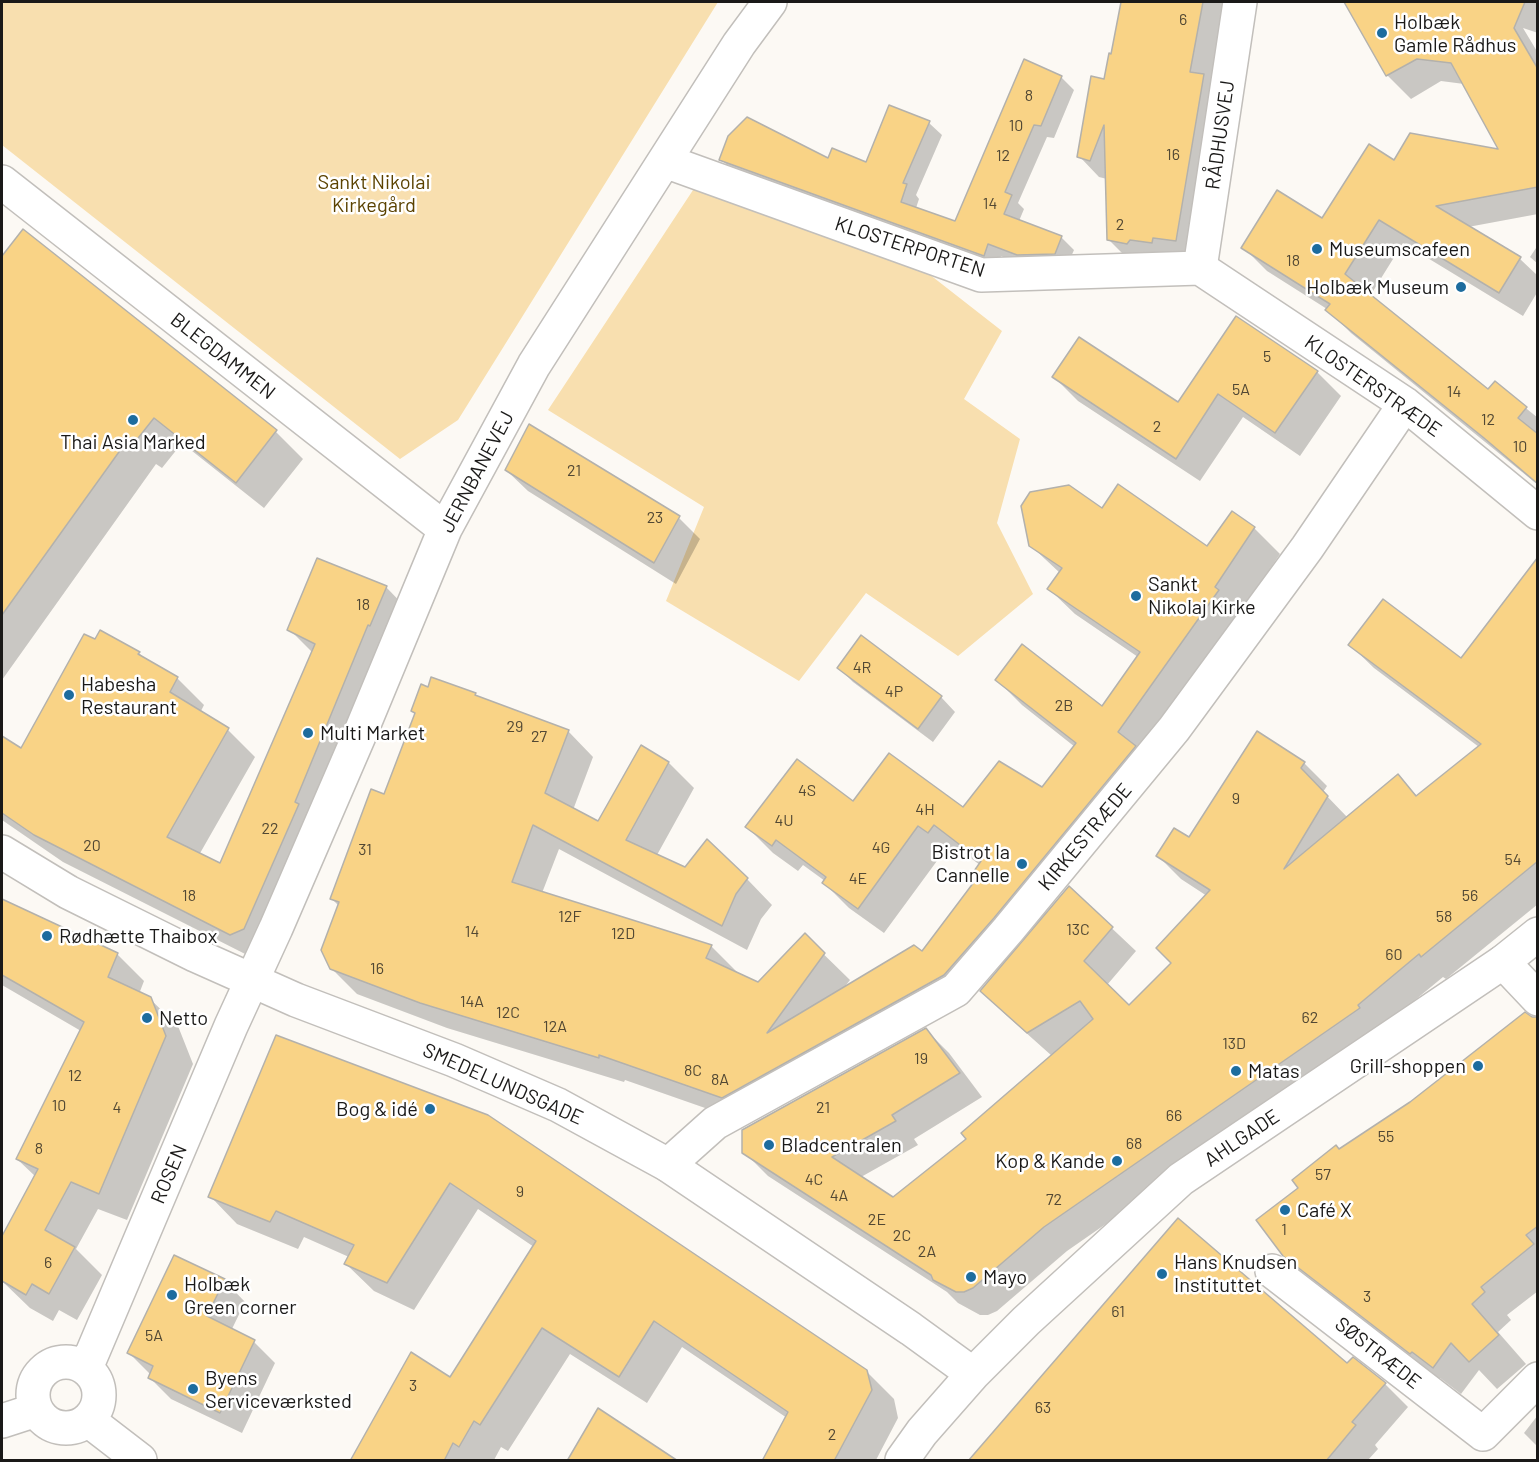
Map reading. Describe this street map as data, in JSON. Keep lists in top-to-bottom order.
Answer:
{
  "streets": {
    "street": [
      "RÅDHUSVEJ",
      "KLOSTERPORTEN",
      "BLEGDAMMEN",
      "KLOSTERSTRÆDE",
      "JERNBANEVEJ",
      "KIRKESTRÆDE",
      "SMEDELUNDSGADE",
      "AHLGADE",
      "ROSEN",
      "SØSTRÆDE"
    ]
  },
  "crossings": [
    ["RÅDHUSVEJ", "KLOSTERPORTEN"],
    ["RÅDHUSVEJ", "KLOSTERSTRÆDE"],
    ["KLOSTERPORTEN", "KLOSTERSTRÆDE"],
    ["KLOSTERPORTEN", "JERNBANEVEJ"],
    ["BLEGDAMMEN", "JERNBANEVEJ"],
    ["KLOSTERSTRÆDE", "KIRKESTRÆDE"],
    ["JERNBANEVEJ", "SMEDELUNDSGADE"],
    ["JERNBANEVEJ", "ROSEN"],
    ["KIRKESTRÆDE", "SMEDELUNDSGADE"],
    ["SMEDELUNDSGADE", "AHLGADE"],
    ["SMEDELUNDSGADE", "ROSEN"]
  ],
  "parks": ["Sankt Nikolai Kirkegård"],
  "places": [
    "Holbæk Gamle Rådhus",
    "Museumscafeen",
    "Holbæk Museum",
    "Thai Asia Marked",
    "Sankt Nikolaj Kirke",
    "Habesha Restaurant",
    "Multi Market",
    "Bistrot la Cannelle",
    "Rødhætte Thaibox",
    "Netto",
    "Grill-shoppen",
    "Matas",
    "Bog & idé",
    "Bladcentralen",
    "Kop & Kande",
    "Café X",
    "Hans Knudsen Instituttet",
    "Mayo",
    "Holbæk Green corner",
    "Byens Serviceværksted"
  ],
  "house_numbers": [
    "6",
    "8",
    "10",
    "16",
    "12",
    "14",
    "2",
    "18",
    "5",
    "5A",
    "14",
    "12",
    "2",
    "10",
    "21",
    "23",
    "18",
    "4R",
    "4P",
    "2B",
    "29",
    "27",
    "4S",
    "9",
    "4H",
    "4U",
    "22",
    "20",
    "4G",
    "31",
    "54",
    "4E",
    "18",
    "56",
    "12F",
    "58",
    "13C",
    "14",
    "12D",
    "60",
    "16",
    "14A",
    "12C",
    "62",
    "12A",
    "13D",
    "19",
    "8C",
    "12",
    "8A",
    "10",
    "4",
    "21",
    "66",
    "55",
    "68",
    "8",
    "57",
    "4C",
    "9",
    "4A",
    "72",
    "2E",
    "1",
    "2C",
    "2A",
    "6",
    "3",
    "61",
    "5A",
    "3",
    "63",
    "2"
  ]
}
